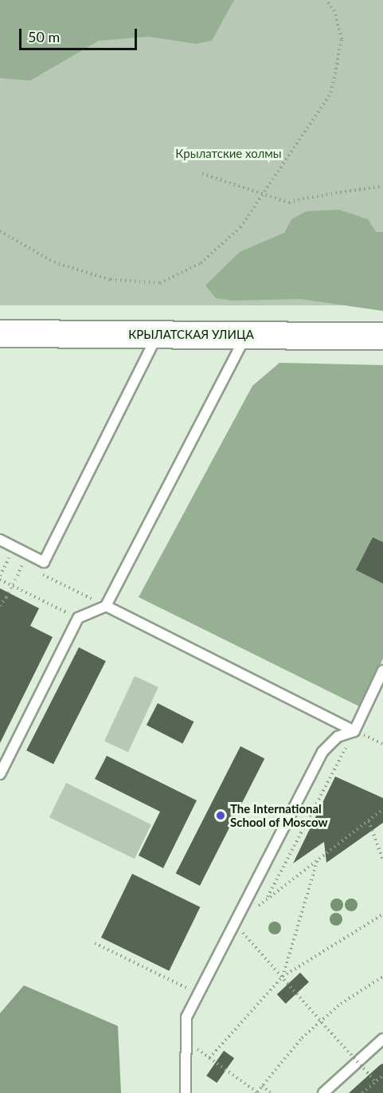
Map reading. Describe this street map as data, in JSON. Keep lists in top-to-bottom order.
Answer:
{
  "streets": {
    "main road": ["КРЫЛАТСКАЯ УЛИЦА"]
  },
  "parks": ["Крылатские холмы"],
  "places": ["The International School of Moscow"],
  "scale_bar": "50 m"
}
